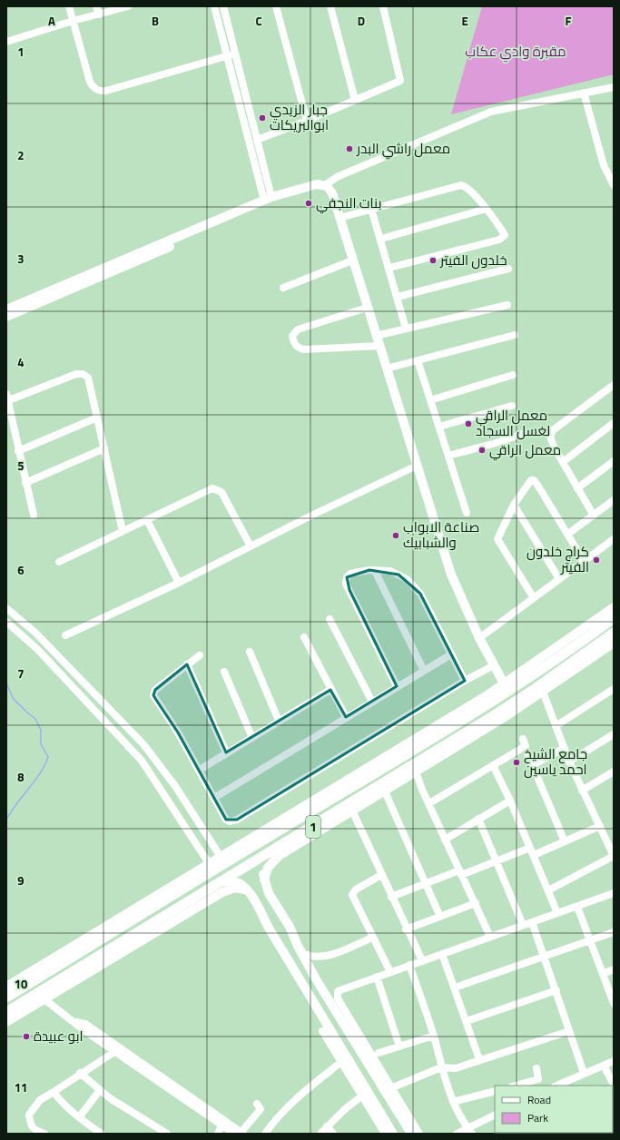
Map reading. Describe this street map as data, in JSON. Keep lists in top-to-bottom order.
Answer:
{
  "streets": {
    "highway": ["1"]
  },
  "parks": ["مقبرة وادي عكاب"],
  "places": [
    "جبار الزيدي ابوالبريكات",
    "معمل راشي البدر",
    "بنات النجفي",
    "خلدون الفيتر",
    "معمل الراقي لغسل السجاد",
    "معمل الراقي",
    "صناعة الابواب والشبابيك",
    "كراج خلدون الفيتر",
    "جامع الشيخ احمد ياسين",
    "ابو عبيدة"
  ],
  "legend": ["Road", "Park"],
  "grid": {
    "columns": [
      "A",
      "B",
      "C",
      "D",
      "E",
      "F"
    ],
    "rows": [
      "1",
      "2",
      "3",
      "4",
      "5",
      "6",
      "7",
      "8",
      "9",
      "10",
      "11"
    ]
  }
}
